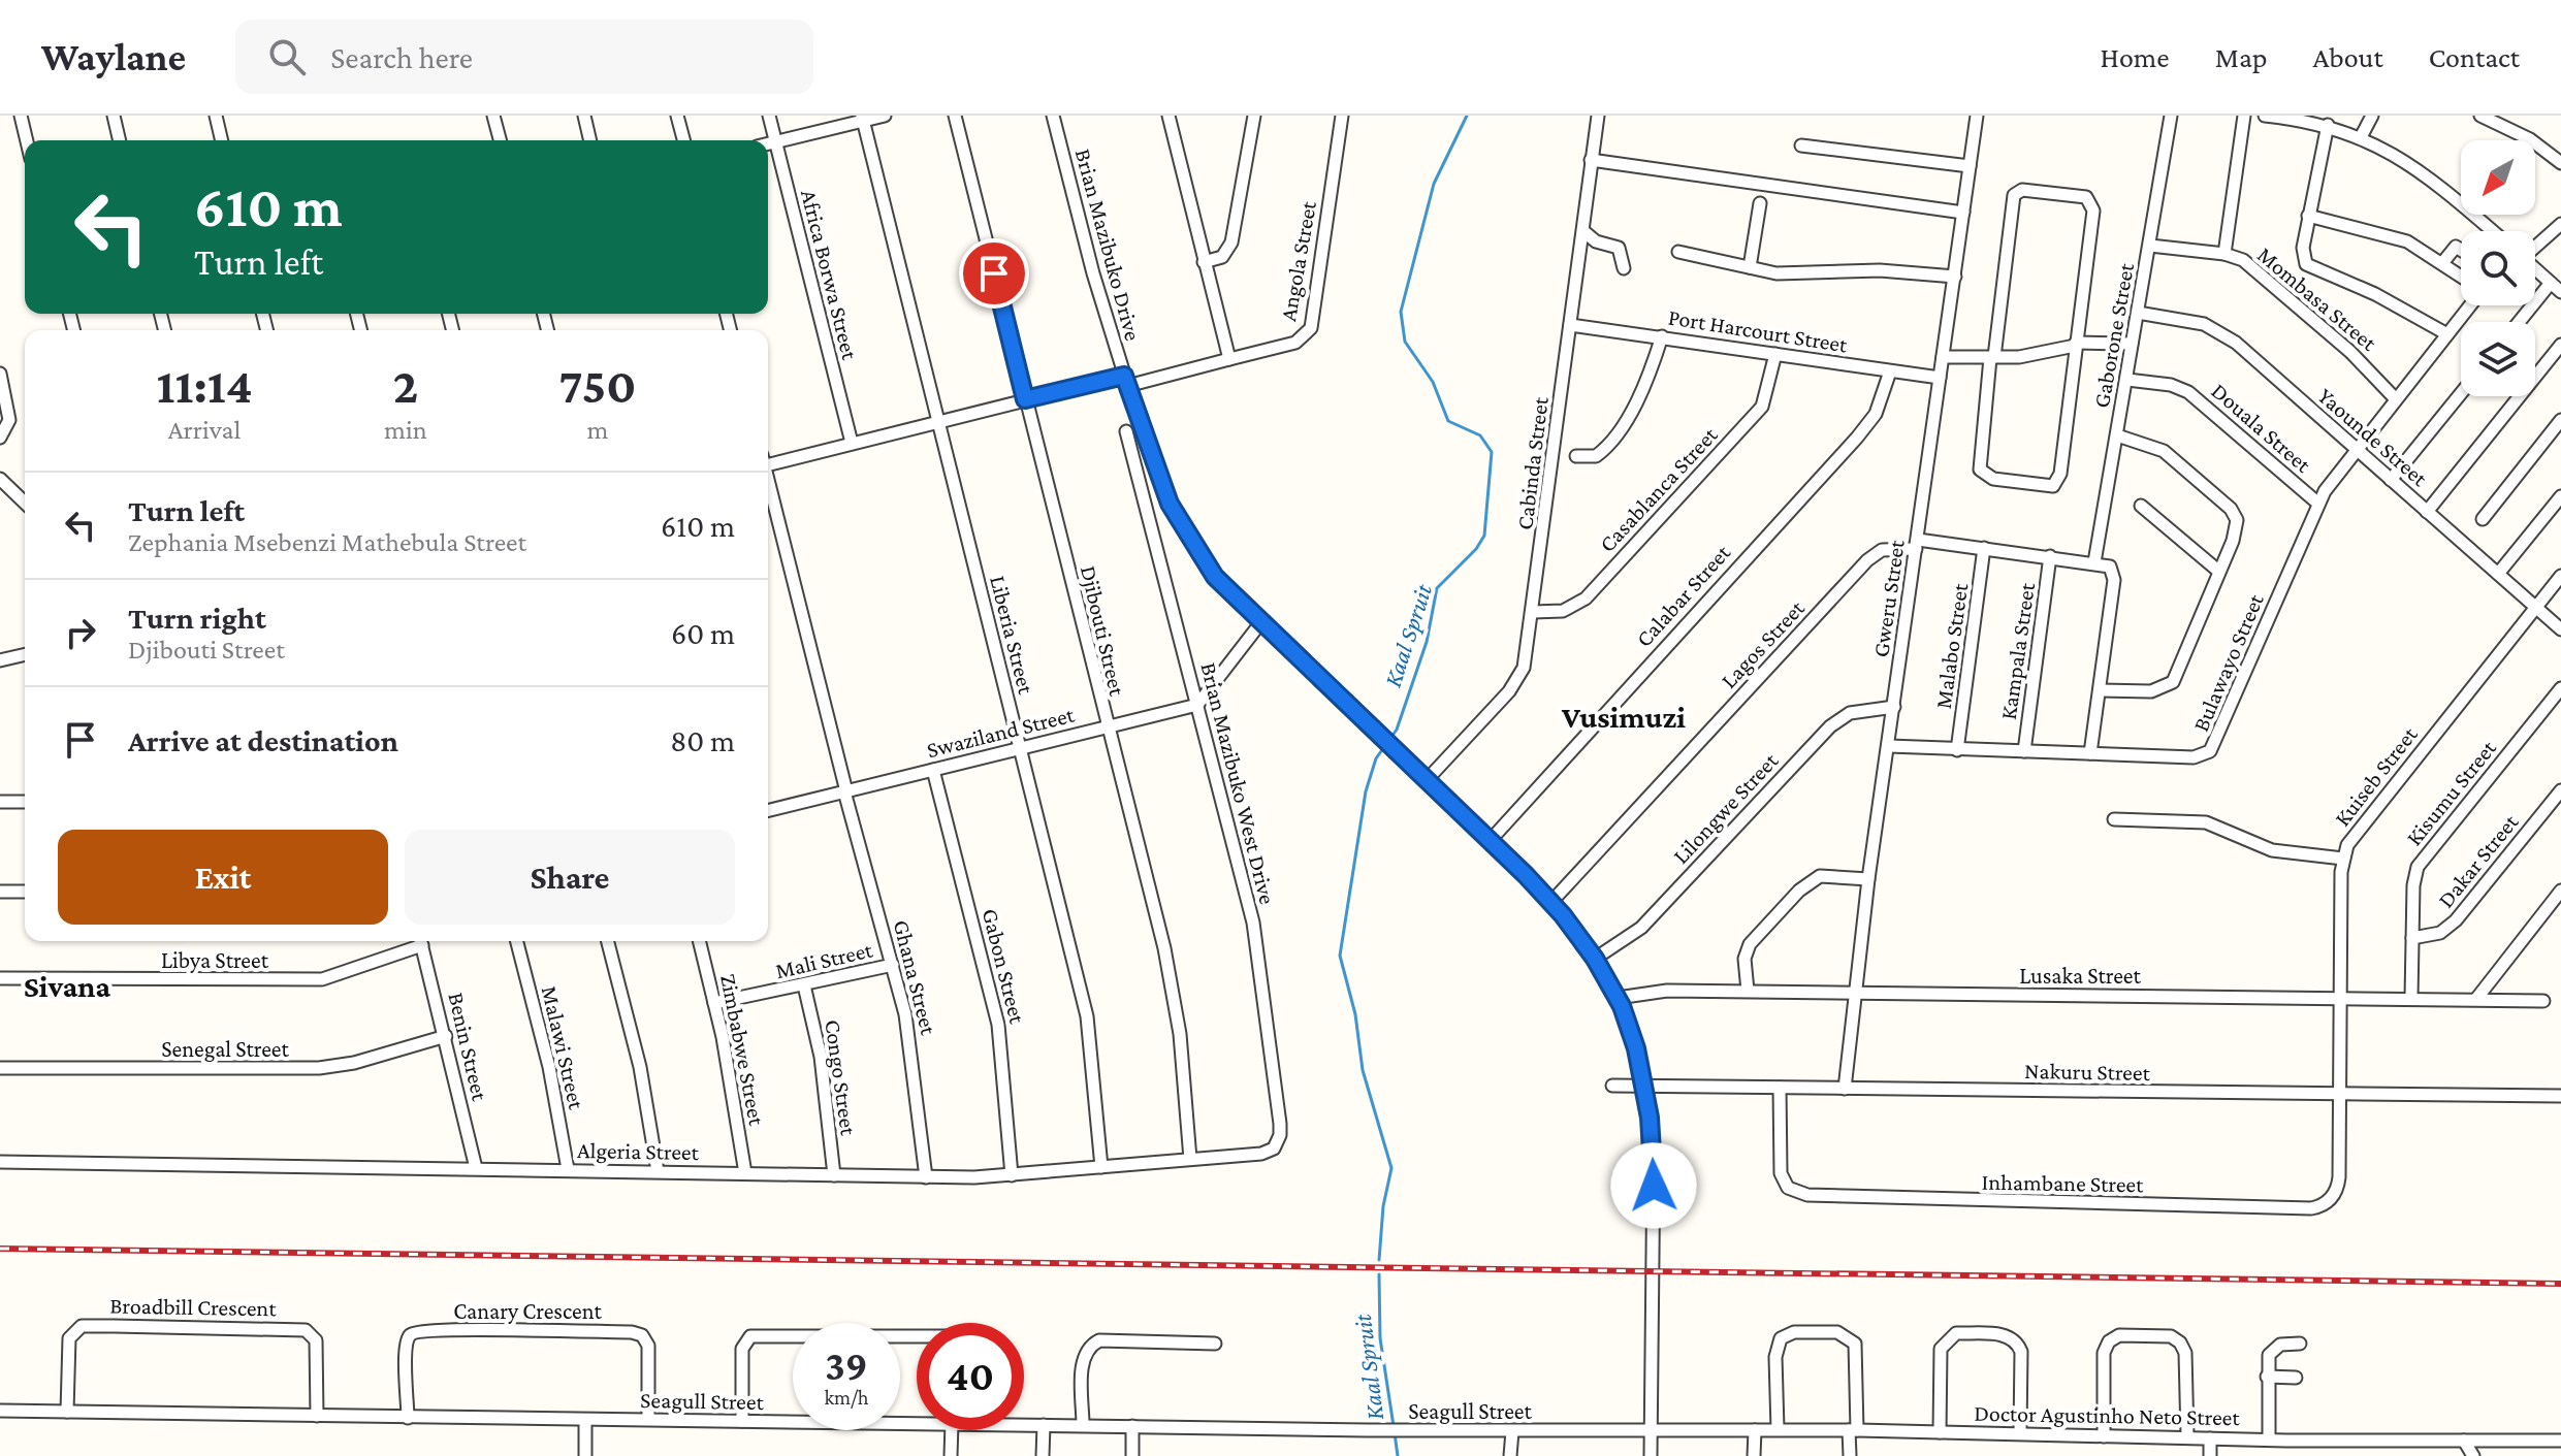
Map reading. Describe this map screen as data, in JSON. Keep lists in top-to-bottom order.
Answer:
{
  "streets": {
    "street": [
      "Brian Mazibuko Drive",
      "Angola Street",
      "Africa Borwa Street",
      "Mombasa Street",
      "Port Harcourt Street",
      "Gaborone Street",
      "Douala Street",
      "Yaounde Street",
      "Cabinda Street",
      "Casablanca Street",
      "Calabar Street",
      "Gweru Street",
      "Djibouti Street",
      "Liberia Street",
      "Lagos Street",
      "Malabo Street",
      "Kampala Street",
      "Bulawayo Street",
      "Swaziland Street",
      "Kuiseb Street",
      "Brian Mazibuko West Drive",
      "Kisumu Street",
      "Lilongwe Street",
      "Dakar Street",
      "Libya Street",
      "Mali Street",
      "Gabon Street",
      "Lusaka Street",
      "Ghana Street",
      "Benin Street",
      "Malawi Street",
      "Senegal Street",
      "Zimbabwe Street",
      "Nakuru Street",
      "Congo Street",
      "Algeria Street",
      "Inhambane Street",
      "Broadbill Crescent",
      "Canary Crescent",
      "Seagull Street",
      "Doctor Agustinho Neto Street"
    ]
  },
  "crossings": [
    ["Brian Mazibuko Drive", "Angola Street"],
    ["Brian Mazibuko Drive", "Cabinda Street"],
    ["Brian Mazibuko Drive", "Calabar Street"],
    ["Brian Mazibuko Drive", "Lagos Street"],
    ["Brian Mazibuko Drive", "Lilongwe Street"],
    ["Brian Mazibuko Drive", "Lusaka Street"],
    ["Brian Mazibuko Drive", "Nakuru Street"],
    ["Brian Mazibuko Drive", "Seagull Street"],
    ["Brian Mazibuko Drive", "Doctor Agustinho Neto Street"],
    ["Angola Street", "Africa Borwa Street"],
    ["Angola Street", "Djibouti Street"],
    ["Angola Street", "Liberia Street"],
    ["Mombasa Street", "Gaborone Street"],
    ["Mombasa Street", "Bulawayo Street"],
    ["Port Harcourt Street", "Cabinda Street"],
    ["Port Harcourt Street", "Casablanca Street"],
    ["Port Harcourt Street", "Calabar Street"],
    ["Port Harcourt Street", "Gweru Street"],
    ["Gaborone Street", "Douala Street"],
    ["Gaborone Street", "Yaounde Street"],
    ["Gaborone Street", "Lagos Street"],
    ["Douala Street", "Bulawayo Street"],
    ["Yaounde Street", "Bulawayo Street"],
    ["Yaounde Street", "Kuiseb Street"],
    ["Cabinda Street", "Casablanca Street"],
    ["Gweru Street", "Lagos Street"],
    ["Gweru Street", "Bulawayo Street"],
    ["Gweru Street", "Lilongwe Street"],
    ["Gweru Street", "Lusaka Street"],
    ["Gweru Street", "Nakuru Street"],
    ["Djibouti Street", "Swaziland Street"],
    ["Djibouti Street", "Algeria Street"],
    ["Liberia Street", "Swaziland Street"],
    ["Liberia Street", "Algeria Street"],
    ["Lagos Street", "Malabo Street"],
    ["Lagos Street", "Kampala Street"],
    ["Malabo Street", "Bulawayo Street"],
    ["Kampala Street", "Bulawayo Street"],
    ["Swaziland Street", "Brian Mazibuko West Drive"],
    ["Swaziland Street", "Gabon Street"],
    ["Swaziland Street", "Ghana Street"],
    ["Kuiseb Street", "Lusaka Street"],
    ["Kuiseb Street", "Nakuru Street"],
    ["Kuiseb Street", "Inhambane Street"],
    ["Brian Mazibuko West Drive", "Algeria Street"],
    ["Kisumu Street", "Dakar Street"],
    ["Kisumu Street", "Lusaka Street"],
    ["Mali Street", "Ghana Street"],
    ["Mali Street", "Zimbabwe Street"],
    ["Mali Street", "Congo Street"],
    ["Gabon Street", "Algeria Street"],
    ["Ghana Street", "Algeria Street"],
    ["Benin Street", "Senegal Street"],
    ["Benin Street", "Algeria Street"],
    ["Malawi Street", "Algeria Street"],
    ["Zimbabwe Street", "Algeria Street"],
    ["Nakuru Street", "Inhambane Street"],
    ["Congo Street", "Algeria Street"],
    ["Broadbill Crescent", "Seagull Street"],
    ["Canary Crescent", "Seagull Street"],
    ["Seagull Street", "Doctor Agustinho Neto Street"]
  ],
  "districts": ["Vusimuzi", "Sivana"],
  "water": ["Kaal Spruit"],
  "north": "bottom left",
  "page": {
    "header": "Waylane",
    "search": "Search here",
    "nav": [
      "Home",
      "Map",
      "About",
      "Contact"
    ],
    "turn": ["610 m", "Turn left"],
    "eta": [
      "11:14",
      "Arrival",
      "2",
      "min",
      "750",
      "m"
    ],
    "list": [
      {
        "name": "Turn left",
        "note": "Zephania Msebenzi Mathebula Street",
        "value": "610 m"
      },
      {
        "name": "Turn right",
        "note": "Djibouti Street",
        "value": "60 m"
      },
      {
        "name": "Arrive at destination",
        "value": "80 m"
      }
    ],
    "buttons": ["Exit", "Share"],
    "speed": "39 km/h",
    "limit": "40"
  }
}
